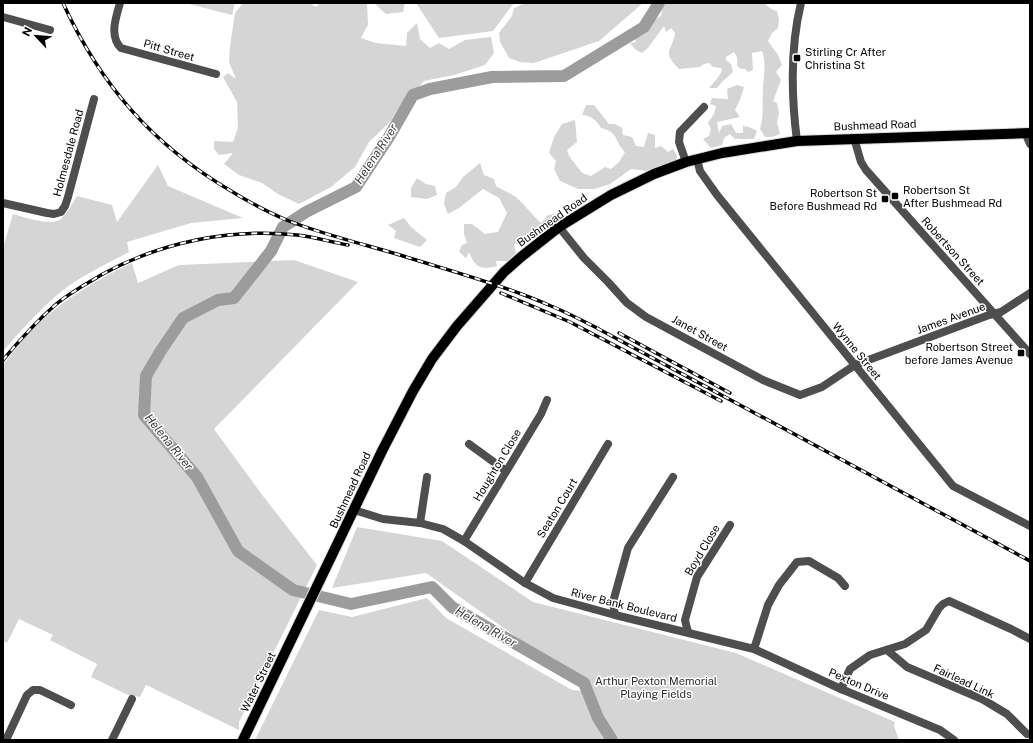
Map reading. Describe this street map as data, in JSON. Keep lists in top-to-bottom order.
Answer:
{
  "streets": {
    "main road": ["Bushmead Road", "Water Street"],
    "street": [
      "Pitt Street",
      "Holmesdale Road",
      "Robertson Street",
      "James Avenue",
      "Janet Street",
      "Wynne Street",
      "Houghton Close",
      "Seaton Court",
      "Boyd Close",
      "River Bank Boulevard",
      "Fairlead Link",
      "Pexton Drive"
    ]
  },
  "crossings": [
    ["Bushmead Road", "Robertson Street"],
    ["Bushmead Road", "Janet Street"],
    ["Bushmead Road", "Wynne Street"],
    ["Bushmead Road", "River Bank Boulevard"],
    ["Bushmead Road", "Water Street"],
    ["Robertson Street", "James Avenue"],
    ["James Avenue", "Janet Street"],
    ["James Avenue", "Wynne Street"],
    ["Janet Street", "Wynne Street"],
    ["Houghton Close", "River Bank Boulevard"],
    ["Seaton Court", "River Bank Boulevard"],
    ["Boyd Close", "River Bank Boulevard"],
    ["River Bank Boulevard", "Pexton Drive"]
  ],
  "water": ["Helena River"],
  "parks": ["Arthur Pexton Memorial Playing Fields"],
  "places": {
    "transit": [
      "Stirling Cr After Christina St",
      "Robertson St After Bushmead Rd",
      "Robertson St Before Bushmead Rd",
      "Robertson Street before James Avenue"
    ]
  },
  "north": "top left"
}
